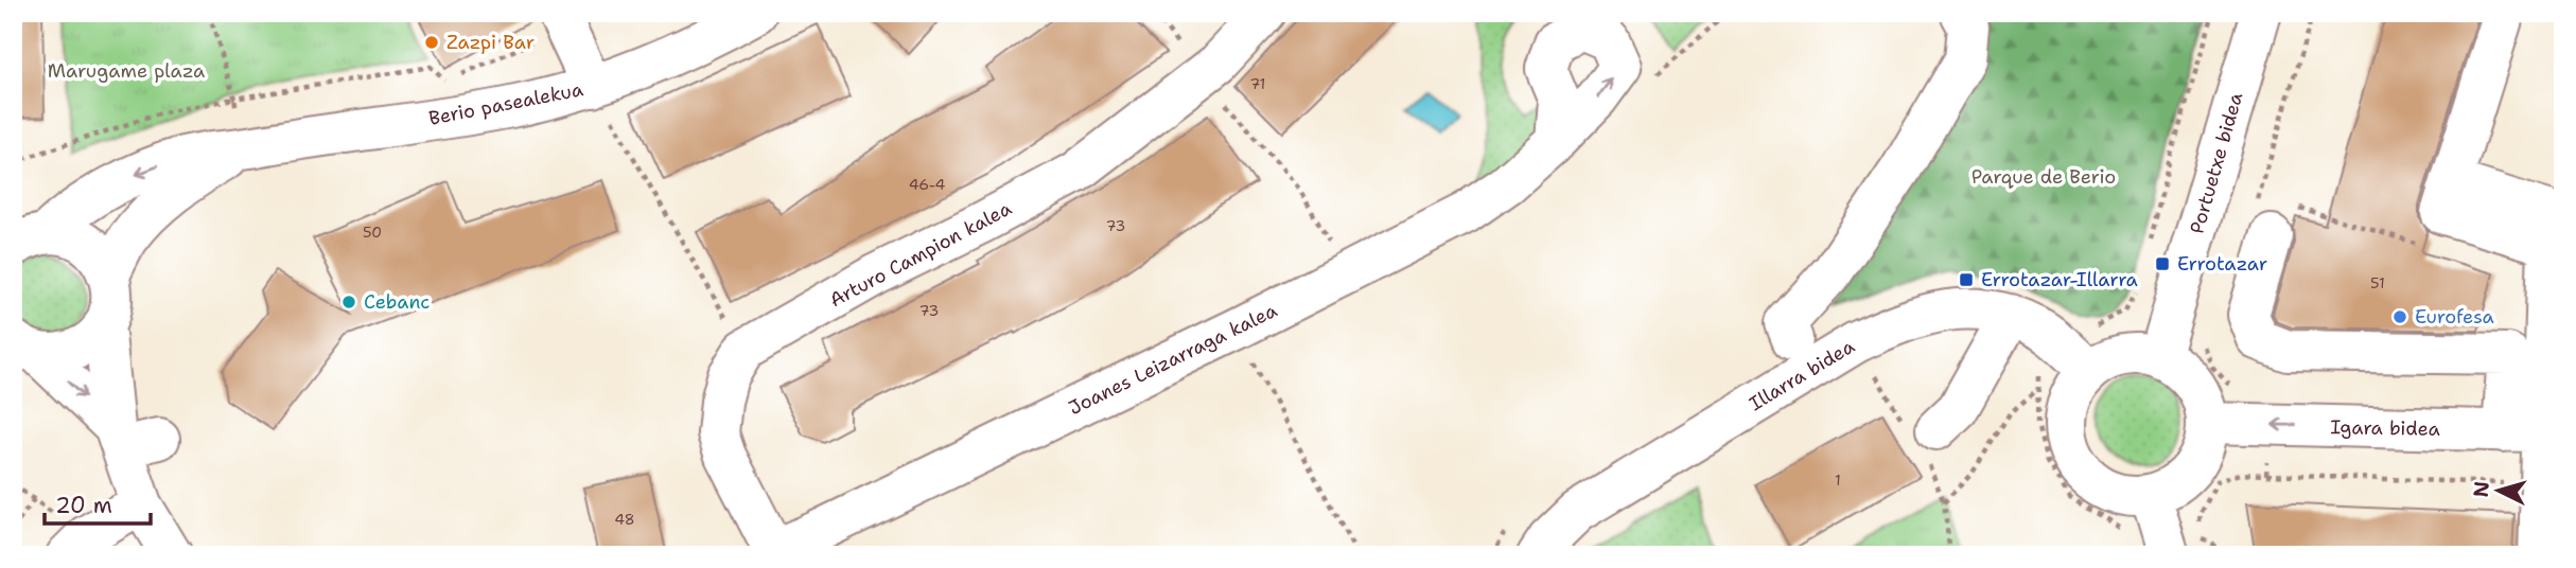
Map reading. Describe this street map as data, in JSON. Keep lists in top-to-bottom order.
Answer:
{
  "streets": {
    "street": [
      "Berio pasealekua",
      "Portuetxe bidea",
      "Arturo Campion kalea",
      "Joanes Leizarraga kalea",
      "Illarra bidea",
      "Igara bidea"
    ]
  },
  "crossings": [
    ["Portuetxe bidea", "Illarra bidea"],
    ["Portuetxe bidea", "Igara bidea"],
    ["Illarra bidea", "Igara bidea"]
  ],
  "one_way": ["Igara bidea"],
  "parks": ["Marugame plaza", "Parque de Berio"],
  "places": {
    "other": ["Zazpi Bar", "Cebanc", "Eurofesa"],
    "transit": ["Errotazar", "Errotazar-Illarra"]
  },
  "house_numbers": [
    "71",
    "46-4",
    "73",
    "50",
    "51",
    "73",
    "1",
    "48"
  ],
  "scale_bar": "20 m",
  "north": "left"
}
